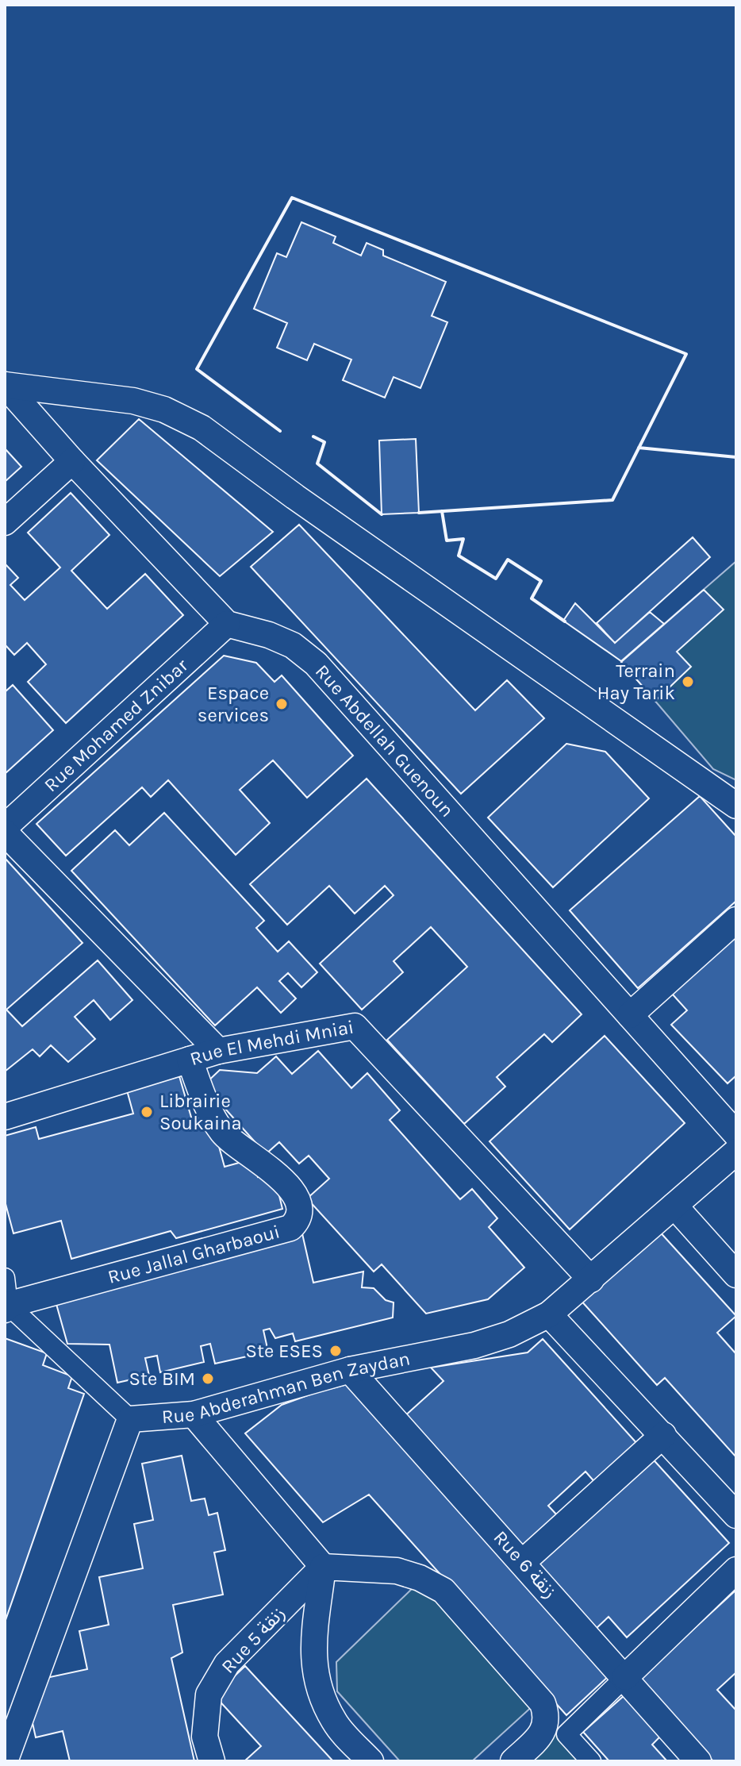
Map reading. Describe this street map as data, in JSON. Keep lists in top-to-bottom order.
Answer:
{
  "streets": {
    "street": [
      "Rue Mohamed Znibar",
      "Rue Abdellah Guenoun",
      "Rue El Mehdi Mniai",
      "Rue Jallal Gharbaoui",
      "Rue Abderahman Ben Zaydan",
      "Rue 6 زنقة",
      "Rue 5 زنقة"
    ]
  },
  "crossings": [
    ["Rue Mohamed Znibar", "Rue Abdellah Guenoun"],
    ["Rue El Mehdi Mniai", "Rue Jallal Gharbaoui"],
    ["Rue El Mehdi Mniai", "Rue Abderahman Ben Zaydan"],
    ["Rue Abderahman Ben Zaydan", "Rue 6 زنقة"]
  ],
  "places": [
    "Terrain Hay Tarik",
    "Espace services",
    "Librairie Soukaina",
    "Ste ESES",
    "Ste BIM"
  ]
}
